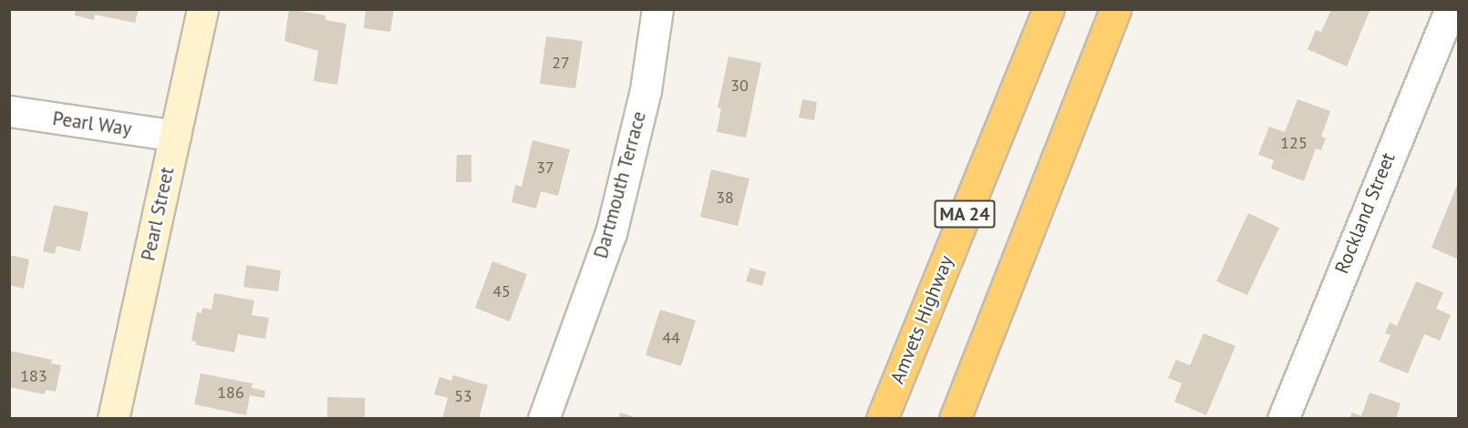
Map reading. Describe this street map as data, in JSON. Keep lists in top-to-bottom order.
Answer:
{
  "streets": {
    "highway": ["MA 24", "Amvets Highway"],
    "street": [
      "Pearl Way",
      "Dartmouth Terrace",
      "Rockland Street",
      "Pearl Street"
    ]
  },
  "crossings": [
    ["Pearl Way", "Pearl Street"]
  ],
  "house_numbers": [
    "27",
    "30",
    "125",
    "37",
    "38",
    "45",
    "44",
    "183",
    "186",
    "53"
  ]
}
